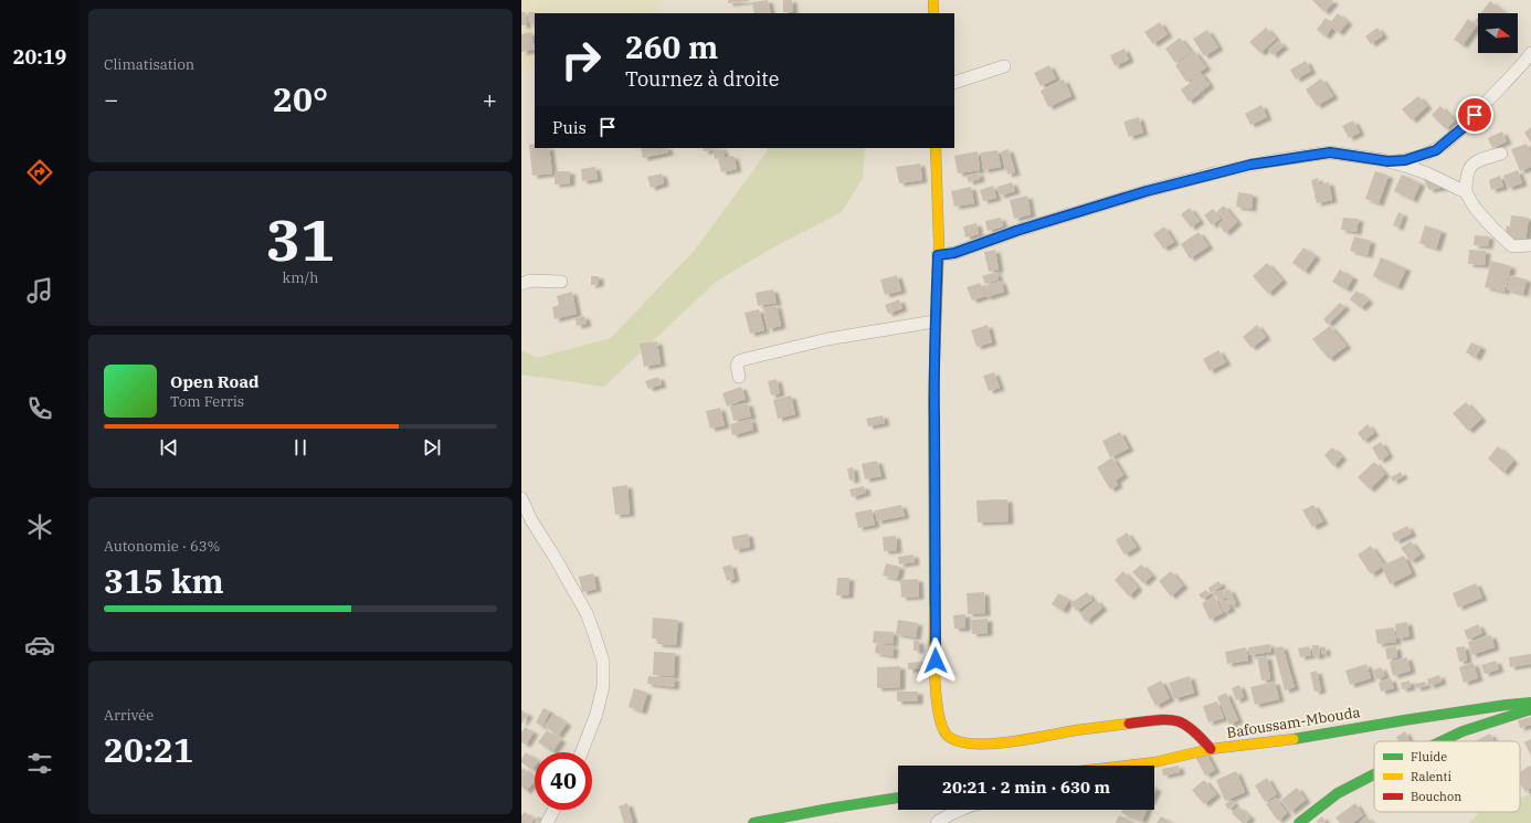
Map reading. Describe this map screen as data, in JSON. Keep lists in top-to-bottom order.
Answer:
{
  "streets": {
    "main road": ["Bafoussam-Mbouda"]
  },
  "legend": ["Fluide", "Ralenti", "Bouchon"],
  "north": "right",
  "page": {
    "tabs": "20:19",
    "tile": [
      "Climatisation",
      ["31", "km/h"],
      ["Autonomie · 63%", "315 km"],
      ["Arrivée", "20:21"]
    ],
    "turn": ["260 m", "Tournez à droite"],
    "heat": ["−", "20°", "+"],
    "then": "Puis",
    "song": ["Open Road", "Tom Ferris"],
    "limit": "40",
    "trip": "20:21 · 2 min · 630 m"
  }
}
